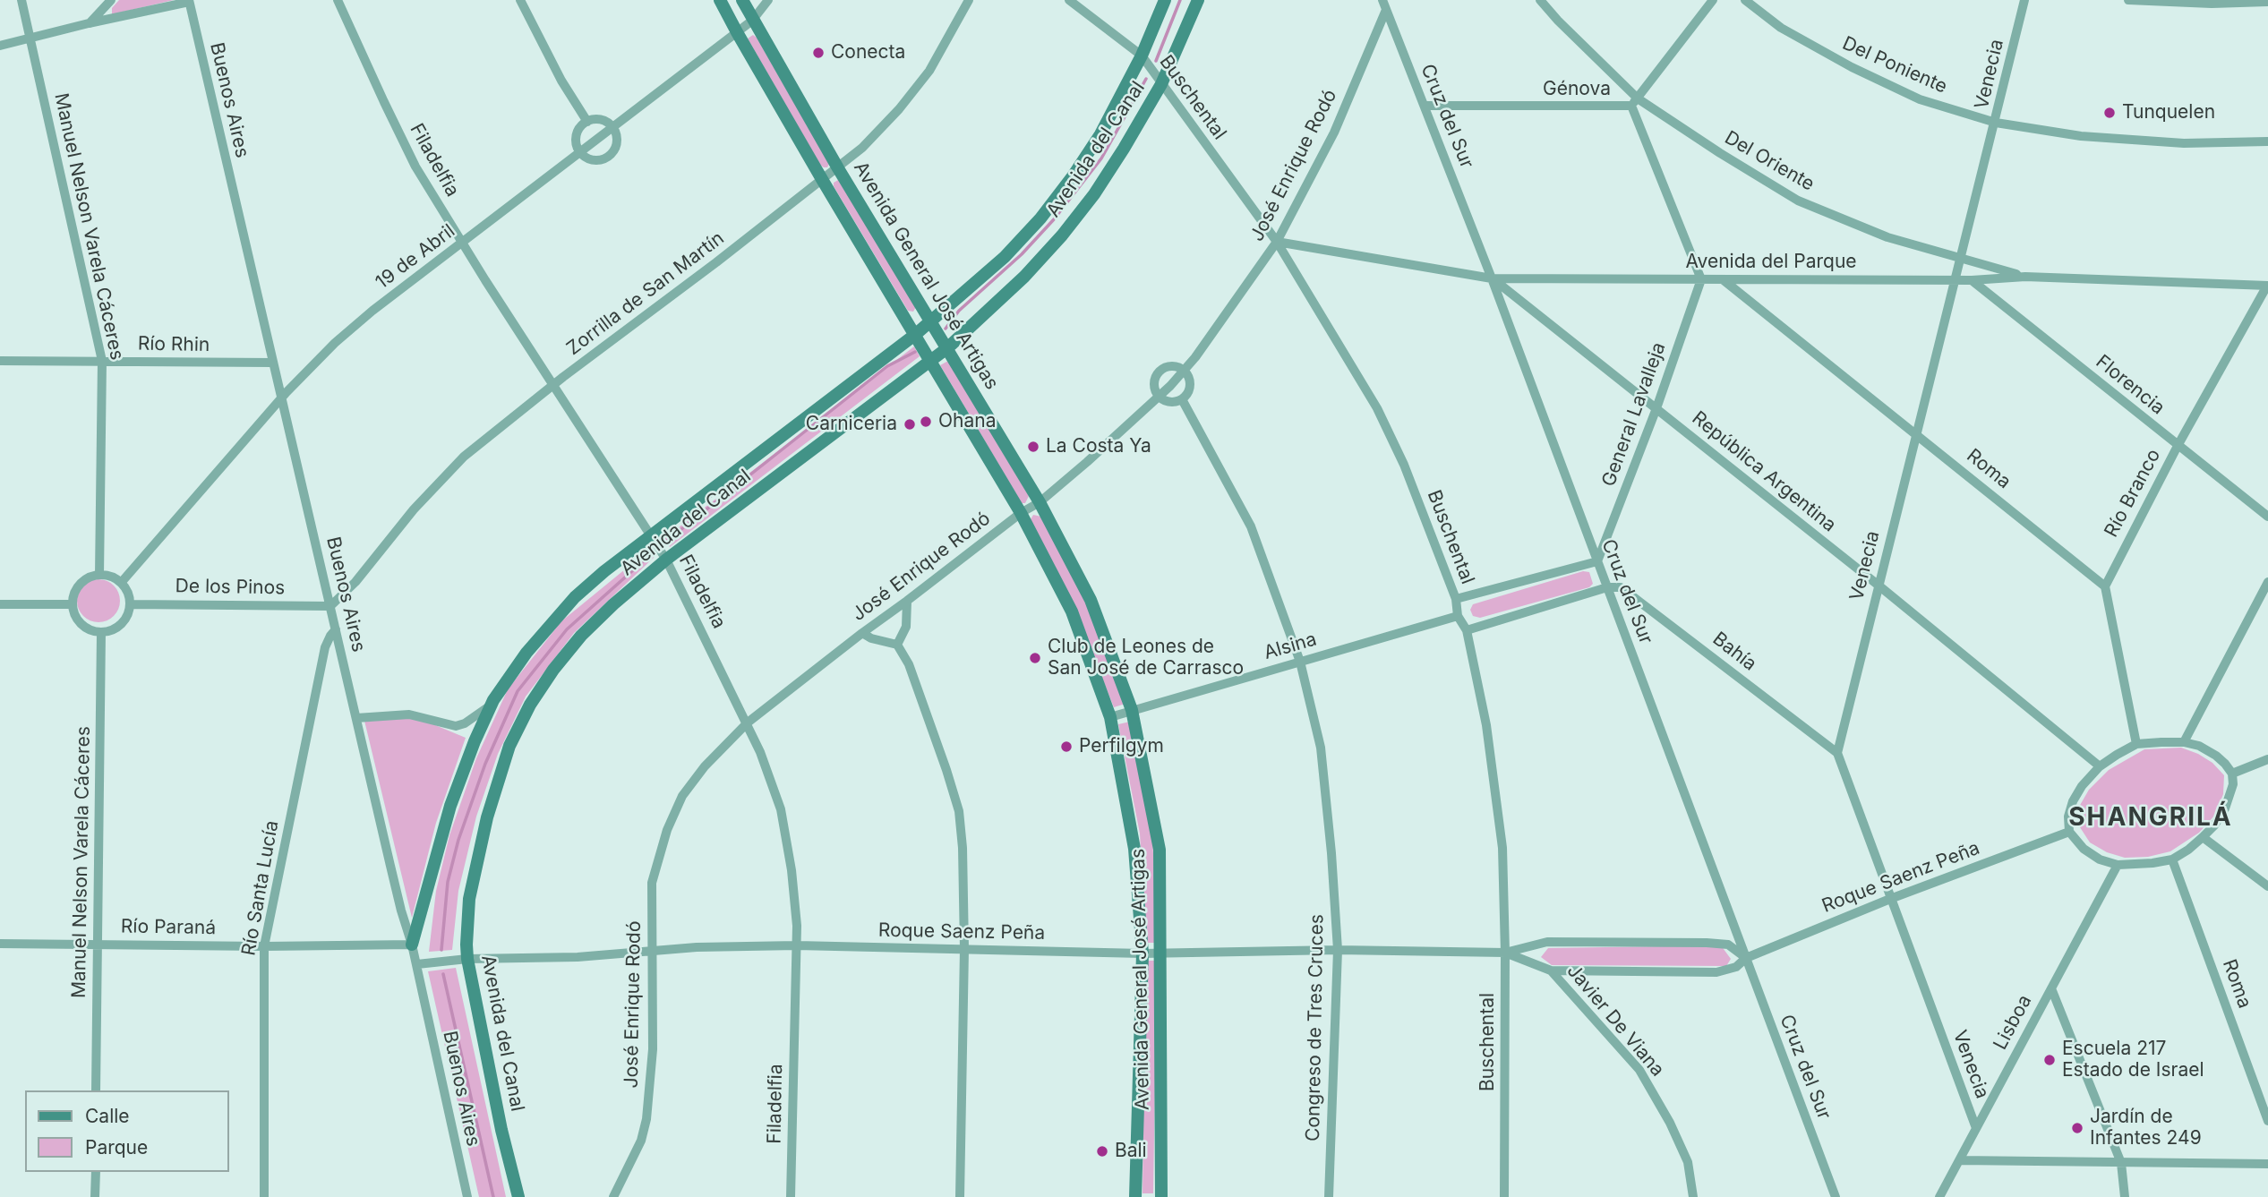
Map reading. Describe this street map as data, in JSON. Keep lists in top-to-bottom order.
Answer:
{
  "streets": {
    "street": [
      "Del Poniente",
      "Venecia",
      "Génova",
      "Buschental",
      "Buenos Aires",
      "Cruz del Sur",
      "Avenida del Canal",
      "Filadelfia",
      "Del Oriente",
      "José Enrique Rodó",
      "Manuel Nelson Varela Cáceres",
      "19 de Abril",
      "Avenida del Parque",
      "Avenida General José Artigas",
      "Zorrilla de San Martín",
      "Río Rhin",
      "Florencia",
      "General Lavalleja",
      "Roma",
      "República Argentina",
      "Río Branco",
      "De los Pinos",
      "Alsina",
      "Bahía",
      "Roque Saenz Peña",
      "Río Santa Lucía",
      "Río Paraná",
      "Javier De Viana",
      "Lisboa",
      "Congreso de Tres Cruces"
    ]
  },
  "crossings": [
    ["Del Poniente", "Venecia"],
    ["Venecia", "Del Oriente"],
    ["Venecia", "Avenida del Parque"],
    ["Venecia", "Roma"],
    ["Venecia", "República Argentina"],
    ["Venecia", "Bahía"],
    ["Venecia", "Roque Saenz Peña"],
    ["Venecia", "Lisboa"],
    ["Génova", "Cruz del Sur"],
    ["Génova", "Del Oriente"],
    ["Buschental", "Avenida del Canal"],
    ["Buschental", "José Enrique Rodó"],
    ["Buschental", "Avenida del Parque"],
    ["Buschental", "Alsina"],
    ["Buschental", "Roque Saenz Peña"],
    ["Buenos Aires", "Avenida del Canal"],
    ["Buenos Aires", "19 de Abril"],
    ["Buenos Aires", "Zorrilla de San Martín"],
    ["Buenos Aires", "Río Rhin"],
    ["Buenos Aires", "De los Pinos"],
    ["Buenos Aires", "Roque Saenz Peña"],
    ["Buenos Aires", "Río Santa Lucía"],
    ["Buenos Aires", "Río Paraná"],
    ["Cruz del Sur", "José Enrique Rodó"],
    ["Cruz del Sur", "Avenida del Parque"],
    ["Cruz del Sur", "General Lavalleja"],
    ["Cruz del Sur", "República Argentina"],
    ["Cruz del Sur", "Bahía"],
    ["Cruz del Sur", "Roque Saenz Peña"],
    ["Avenida del Canal", "Filadelfia"],
    ["Avenida del Canal", "Avenida General José Artigas"],
    ["Avenida del Canal", "Roque Saenz Peña"],
    ["Avenida del Canal", "Río Paraná"],
    ["Filadelfia", "José Enrique Rodó"],
    ["Filadelfia", "19 de Abril"],
    ["Filadelfia", "Zorrilla de San Martín"],
    ["Filadelfia", "Roque Saenz Peña"],
    ["Del Oriente", "Avenida del Parque"],
    ["José Enrique Rodó", "Avenida del Parque"],
    ["José Enrique Rodó", "Avenida General José Artigas"],
    ["José Enrique Rodó", "Roque Saenz Peña"],
    ["Manuel Nelson Varela Cáceres", "19 de Abril"],
    ["Manuel Nelson Varela Cáceres", "Río Rhin"],
    ["Manuel Nelson Varela Cáceres", "De los Pinos"],
    ["Manuel Nelson Varela Cáceres", "Río Paraná"],
    ["19 de Abril", "Avenida General José Artigas"],
    ["19 de Abril", "De los Pinos"],
    ["Avenida del Parque", "Florencia"],
    ["Avenida del Parque", "General Lavalleja"],
    ["Avenida del Parque", "Roma"],
    ["Avenida del Parque", "República Argentina"],
    ["Avenida del Parque", "Río Branco"],
    ["Avenida General José Artigas", "Zorrilla de San Martín"],
    ["Avenida General José Artigas", "Alsina"],
    ["Avenida General José Artigas", "Roque Saenz Peña"],
    ["Zorrilla de San Martín", "De los Pinos"],
    ["Florencia", "Río Branco"],
    ["General Lavalleja", "República Argentina"],
    ["Roma", "República Argentina"],
    ["Roma", "Río Branco"],
    ["Roma", "Roque Saenz Peña"],
    ["Roma", "Lisboa"],
    ["República Argentina", "Roque Saenz Peña"],
    ["República Argentina", "Lisboa"],
    ["Alsina", "Congreso de Tres Cruces"],
    ["Roque Saenz Peña", "Javier De Viana"],
    ["Roque Saenz Peña", "Lisboa"],
    ["Roque Saenz Peña", "Congreso de Tres Cruces"],
    ["Río Santa Lucía", "Río Paraná"]
  ],
  "districts": ["SHANGRILÁ"],
  "places": [
    "Conecta",
    "Tunquelen",
    "Ohana",
    "Carniceria",
    "La Costa Ya",
    "Club de Leones de San José de Carrasco",
    "Perfilgym",
    "Escuela 217 Estado de Israel",
    "Jardín de Infantes 249",
    "Bali"
  ],
  "legend": ["Calle", "Parque"]
}
